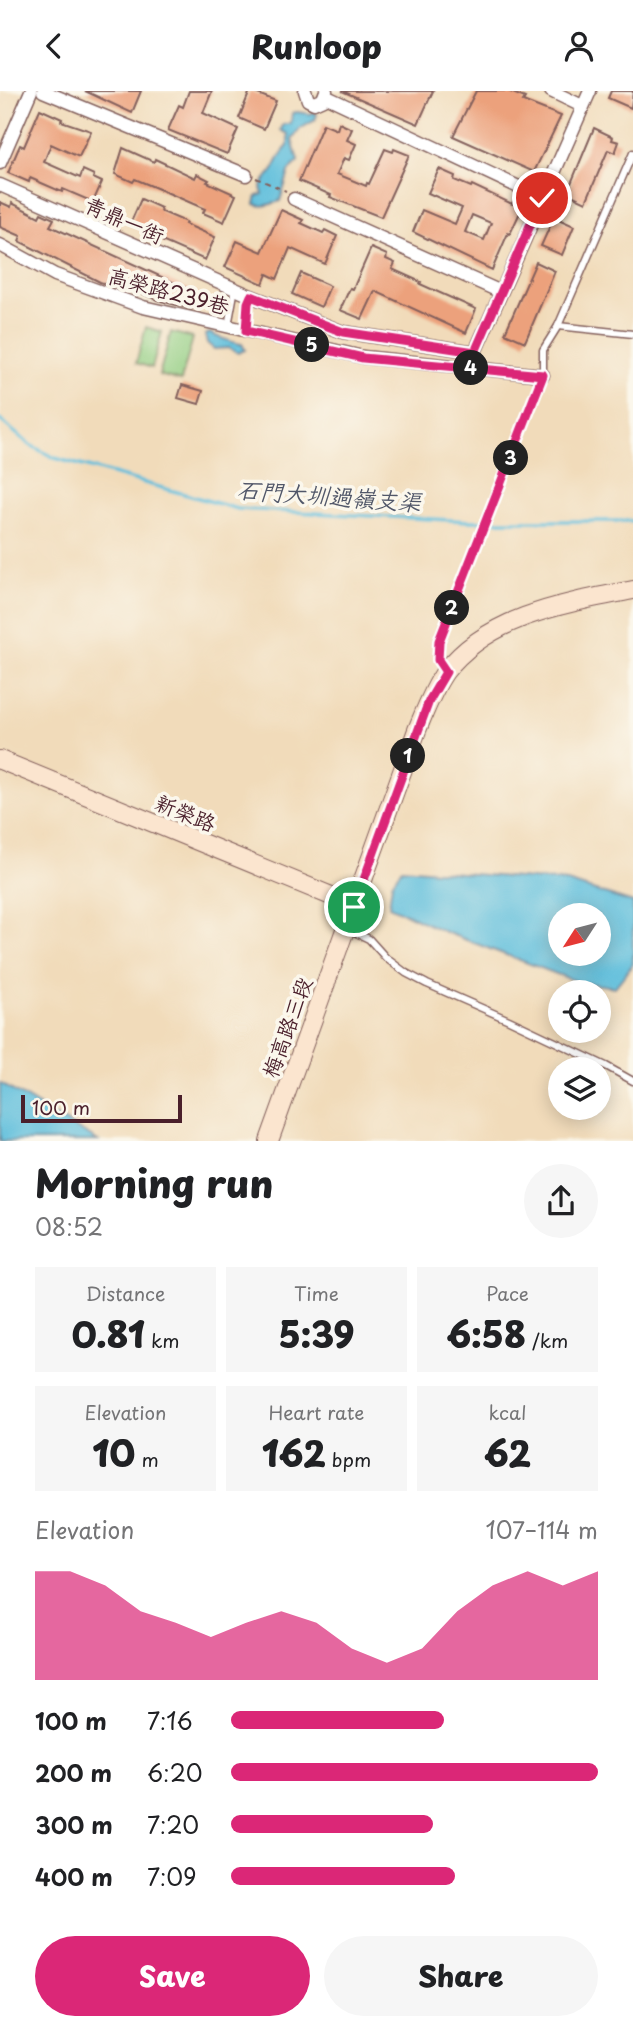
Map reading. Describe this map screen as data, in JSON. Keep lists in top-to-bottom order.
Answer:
{
  "streets": {
    "street": [
      "青鼎一街",
      "高榮路239巷",
      "新榮路",
      "梅高路三段"
    ]
  },
  "crossings": [
    ["新榮路", "梅高路三段"]
  ],
  "water": ["石門大圳過嶺支渠"],
  "scale_bar": "100 m",
  "north": "bottom left",
  "page": {
    "header": "Runloop",
    "pins": [
      "5",
      "4",
      "3",
      "2",
      "1"
    ],
    "scale": "100 m",
    "heading": ["Morning run", "08:52"],
    "stats": [
      ["Distance", "0.81 km"],
      ["Time", "5:39"],
      ["Pace", "6:58 /km"],
      ["Elevation", "10 m"],
      ["Heart rate", "162 bpm"],
      ["kcal", "62"]
    ],
    "chart": ["Elevation", "107–114 m"],
    "list": [
      {
        "name": "100 m",
        "note": "7:16"
      },
      {
        "name": "200 m",
        "note": "6:20"
      },
      {
        "name": "300 m",
        "note": "7:20"
      },
      {
        "name": "400 m",
        "note": "7:09"
      }
    ],
    "buttons": ["Save", "Share"]
  }
}
